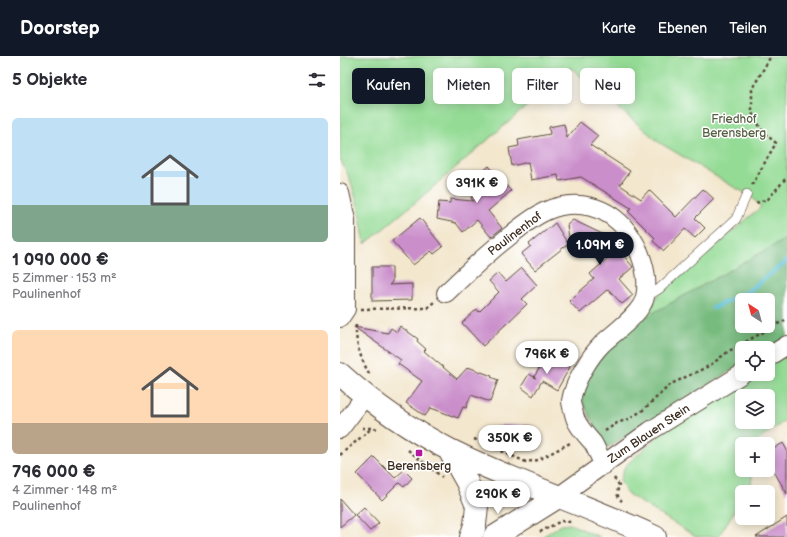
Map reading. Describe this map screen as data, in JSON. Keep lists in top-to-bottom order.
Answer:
{
  "streets": {
    "street": ["Paulinenhof", "Zum Blauen Stein"]
  },
  "parks": ["Friedhof Berensberg"],
  "places": {
    "transit": ["Berensberg"]
  },
  "north": "top left",
  "page": {
    "header": "Doorstep",
    "nav": ["Karte", "Ebenen", "Teilen"],
    "heading": "5 Objekte",
    "chip": [
      "Kaufen",
      "Mieten",
      "Filter",
      "Neu"
    ],
    "list": [
      {
        "name": "1 090 000 €",
        "note": "5 Zimmer · 153 m² · Paulinenhof"
      },
      {
        "name": "796 000 €",
        "note": "4 Zimmer · 148 m² · Paulinenhof"
      }
    ],
    "price": [
      "391K €",
      "1.09M €",
      "796K €",
      "350K €",
      "290K €"
    ],
    "map_buttons": ["+", "−"]
  }
}
